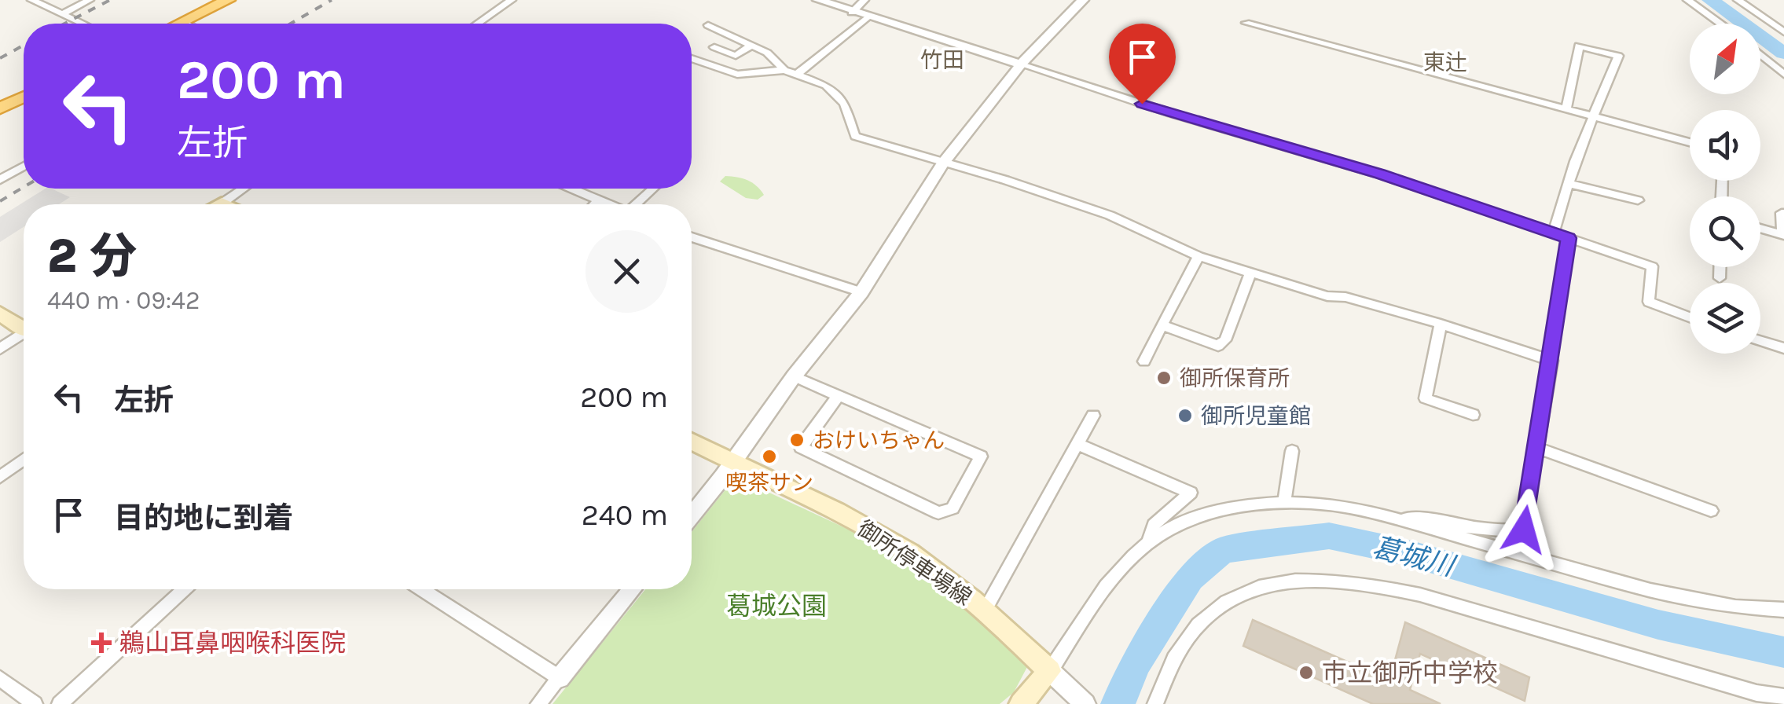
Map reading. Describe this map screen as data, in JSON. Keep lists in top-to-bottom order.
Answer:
{
  "streets": {
    "main road": ["御所停車場線"]
  },
  "districts": ["竹田", "東辻"],
  "water": ["葛城川"],
  "parks": ["葛城公園"],
  "places": {
    "other": [
      "御所保育所",
      "御所児童館",
      "おけいちゃん",
      "喫茶サン",
      "市立御所中学校"
    ],
    "health": ["鵜山耳鼻咽喉科医院"]
  },
  "north": "top right",
  "page": {
    "turn": ["200 m", "左折"],
    "heading": ["2 分", "440 m · 09:42"],
    "list": [
      {
        "name": "左折",
        "value": "200 m"
      },
      {
        "name": "目的地に到着",
        "value": "240 m"
      }
    ]
  }
}
